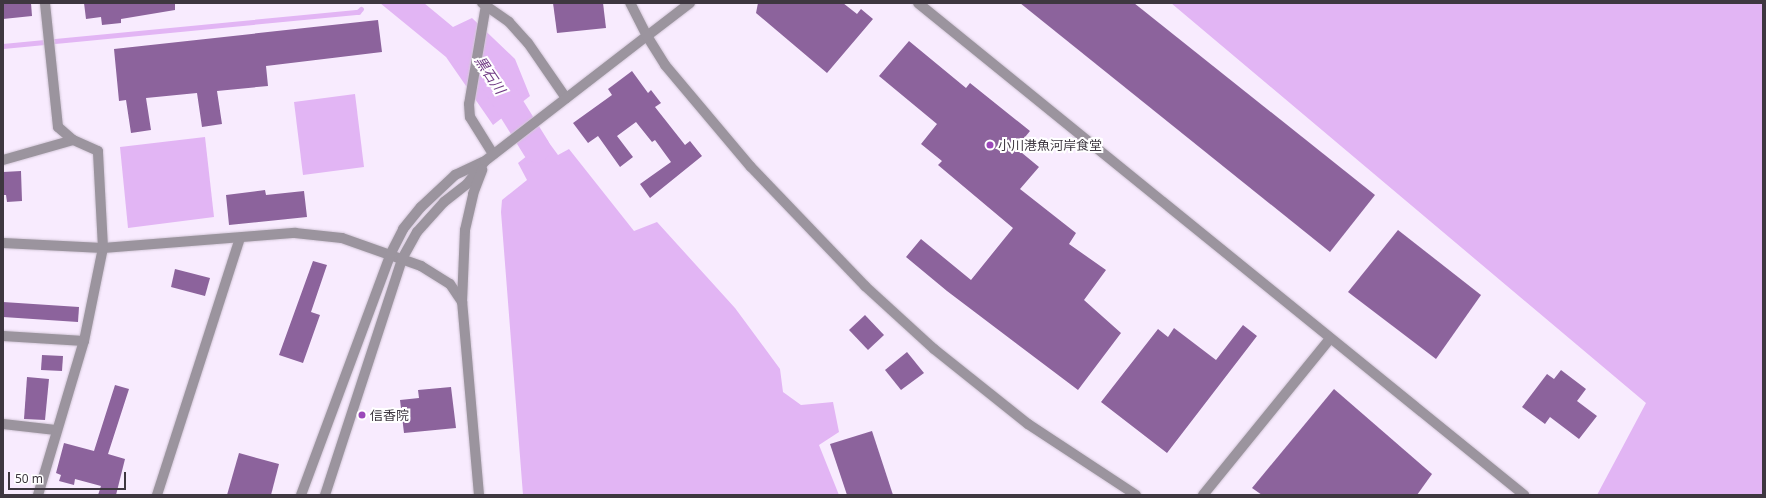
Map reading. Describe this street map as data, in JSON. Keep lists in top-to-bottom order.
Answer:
{
  "water": ["黒石川"],
  "places": ["小川港魚河岸食堂", "信香院"],
  "scale_bar": "50 m"
}
